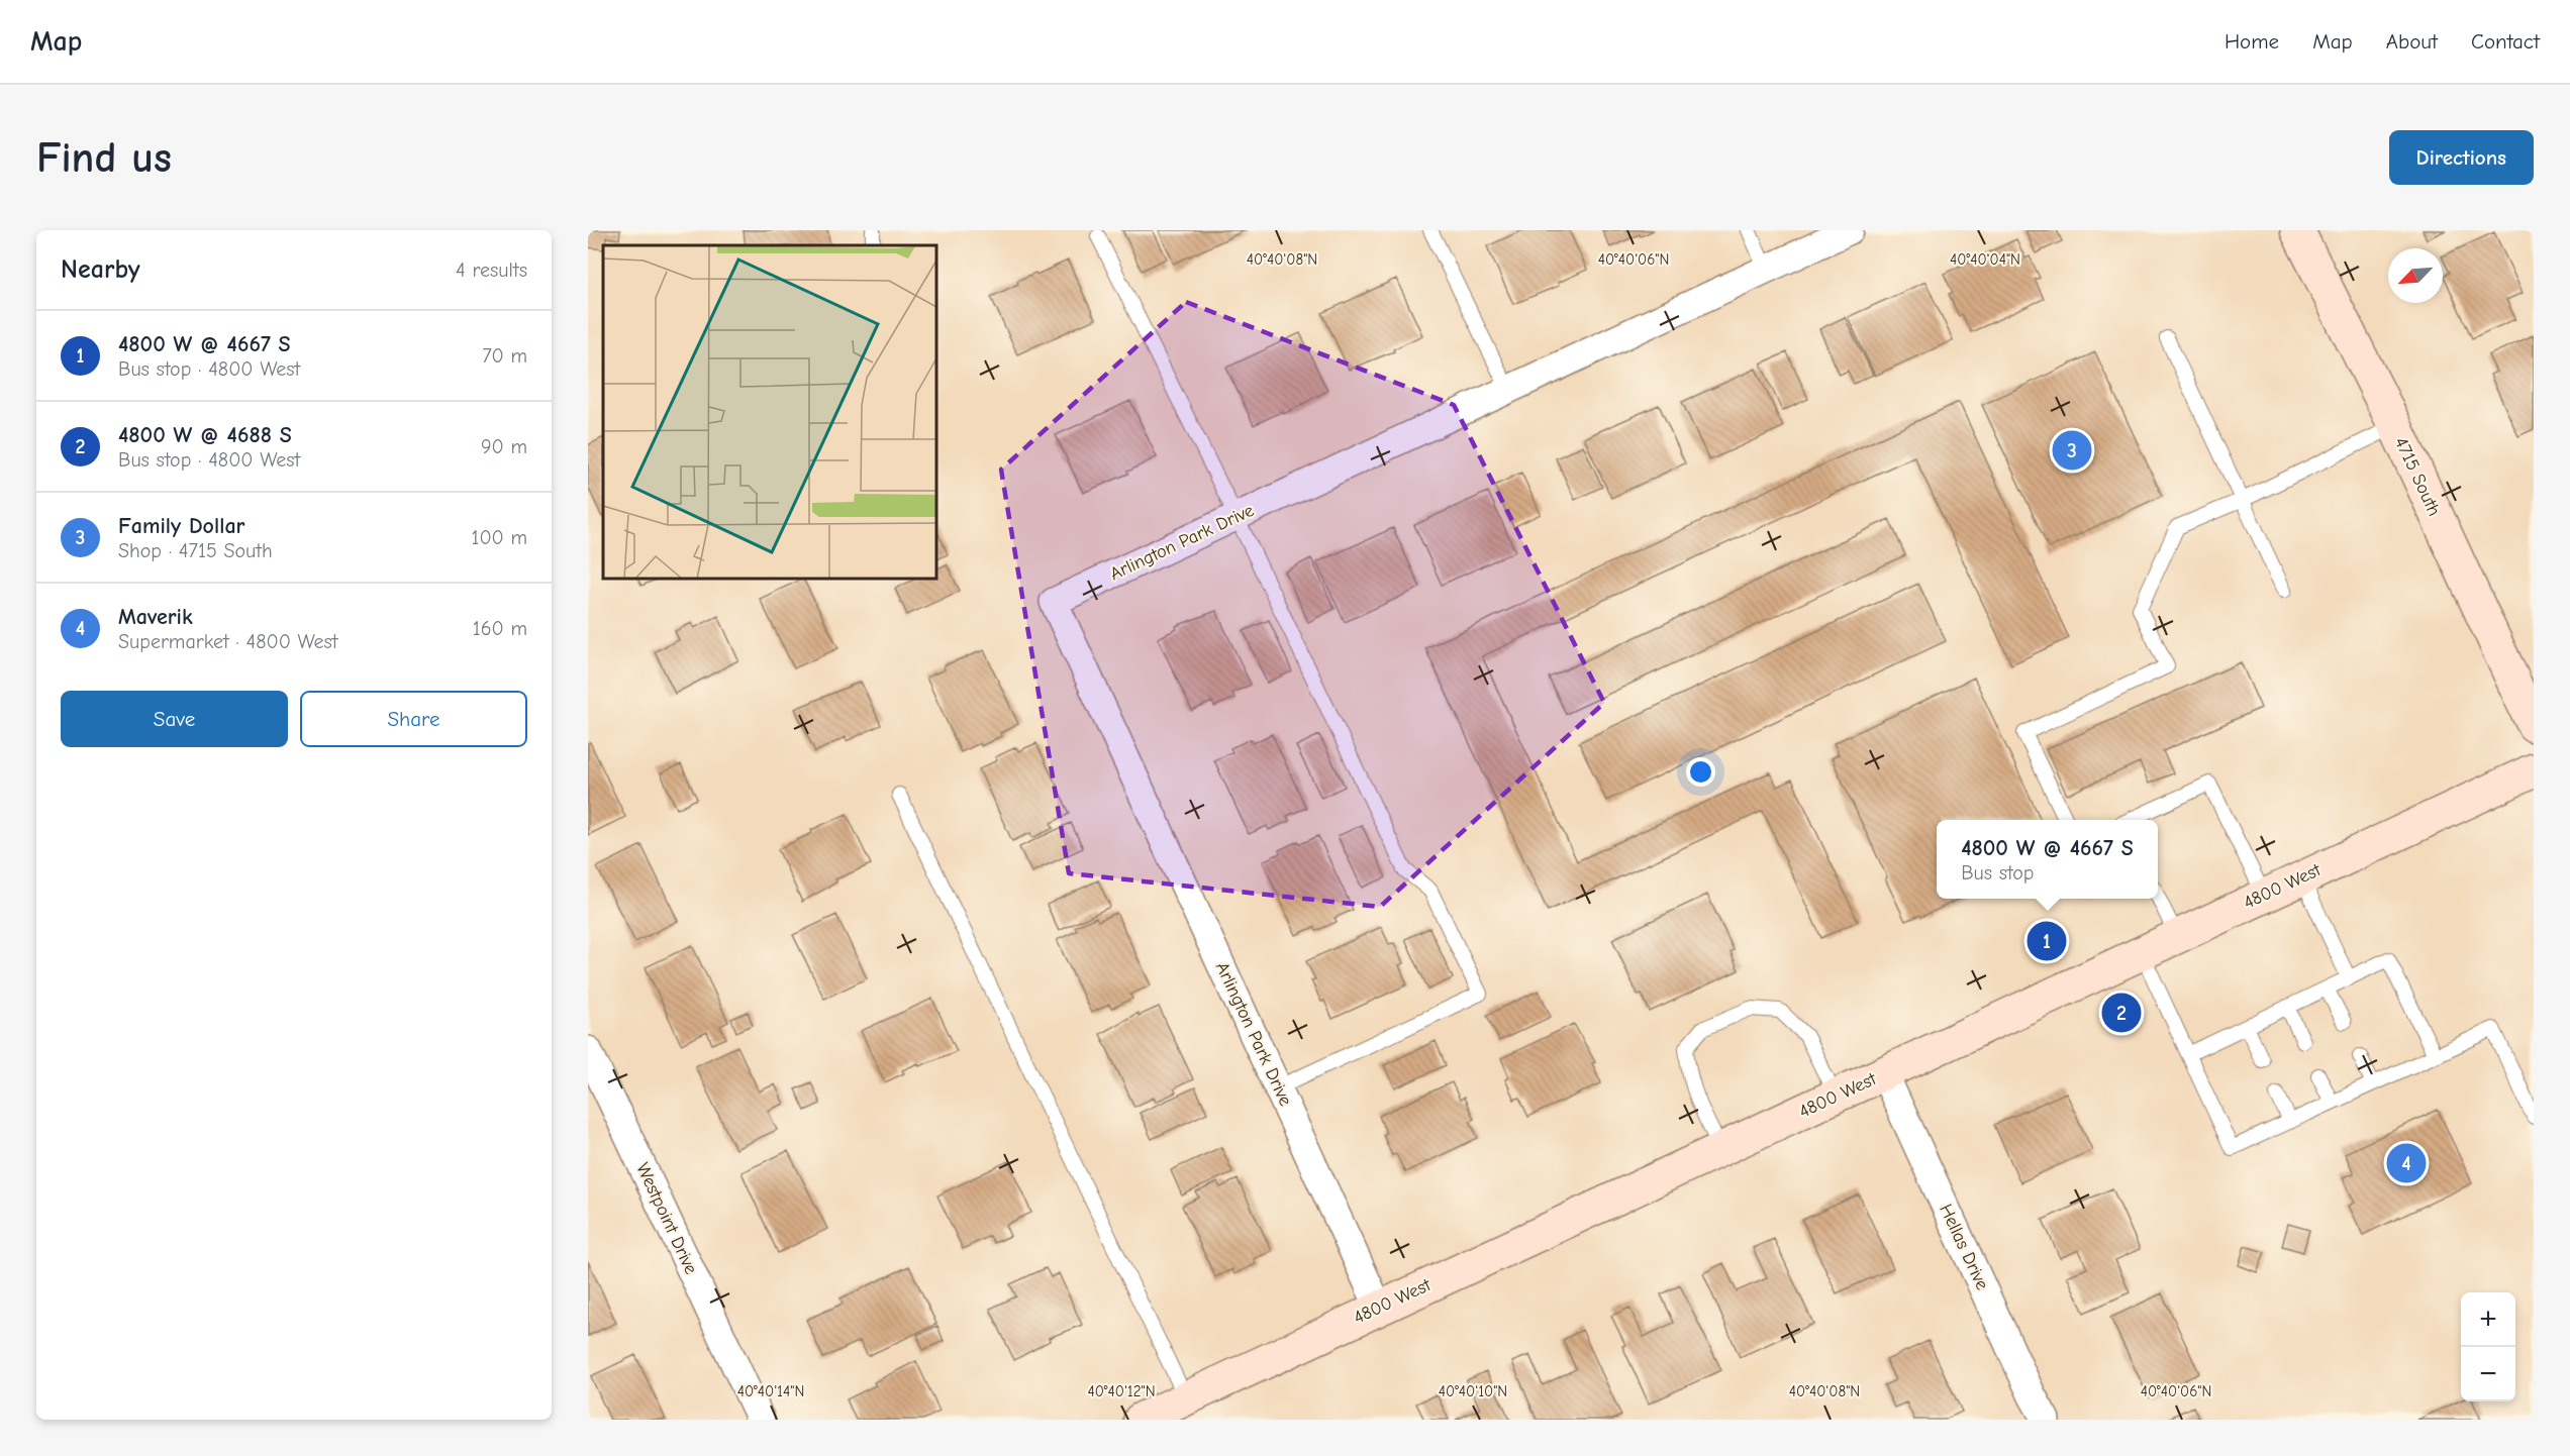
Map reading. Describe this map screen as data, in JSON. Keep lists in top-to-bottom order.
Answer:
{
  "streets": {
    "main road": ["4715 South", "4800 West"],
    "street": ["Arlington Park Drive", "Westpoint Drive", "Hellas Drive"]
  },
  "crossings": [
    ["Arlington Park Drive", "4800 West"],
    ["4800 West", "Hellas Drive"]
  ],
  "north": "bottom left",
  "page": {
    "header": "Map",
    "nav": [
      "Home",
      "Map",
      "About",
      "Contact"
    ],
    "buttons": [
      "Directions",
      ["Save", "Share"]
    ],
    "title": "Find us",
    "heading": ["Nearby", "4 results"],
    "list": [
      {
        "mark": "1",
        "name": "4800 W @ 4667 S",
        "note": "Bus stop · 4800 West",
        "value": "70 m"
      },
      {
        "mark": "2",
        "name": "4800 W @ 4688 S",
        "note": "Bus stop · 4800 West",
        "value": "90 m"
      },
      {
        "mark": "3",
        "name": "Family Dollar",
        "note": "Shop · 4715 South",
        "value": "100 m"
      },
      {
        "mark": "4",
        "name": "Maverik",
        "note": "Supermarket · 4800 West",
        "value": "160 m"
      }
    ],
    "pins": [
      "3",
      "1",
      "2",
      "4"
    ],
    "popup": ["4800 W @ 4667 S", "Bus stop"],
    "map_buttons": ["+", "−"]
  },
  "coordinates": [
    "40°40'08\"N",
    "40°40'06\"N",
    "40°40'04\"N",
    "40°40'14\"N",
    "40°40'12\"N",
    "40°40'10\"N"
  ]
}
